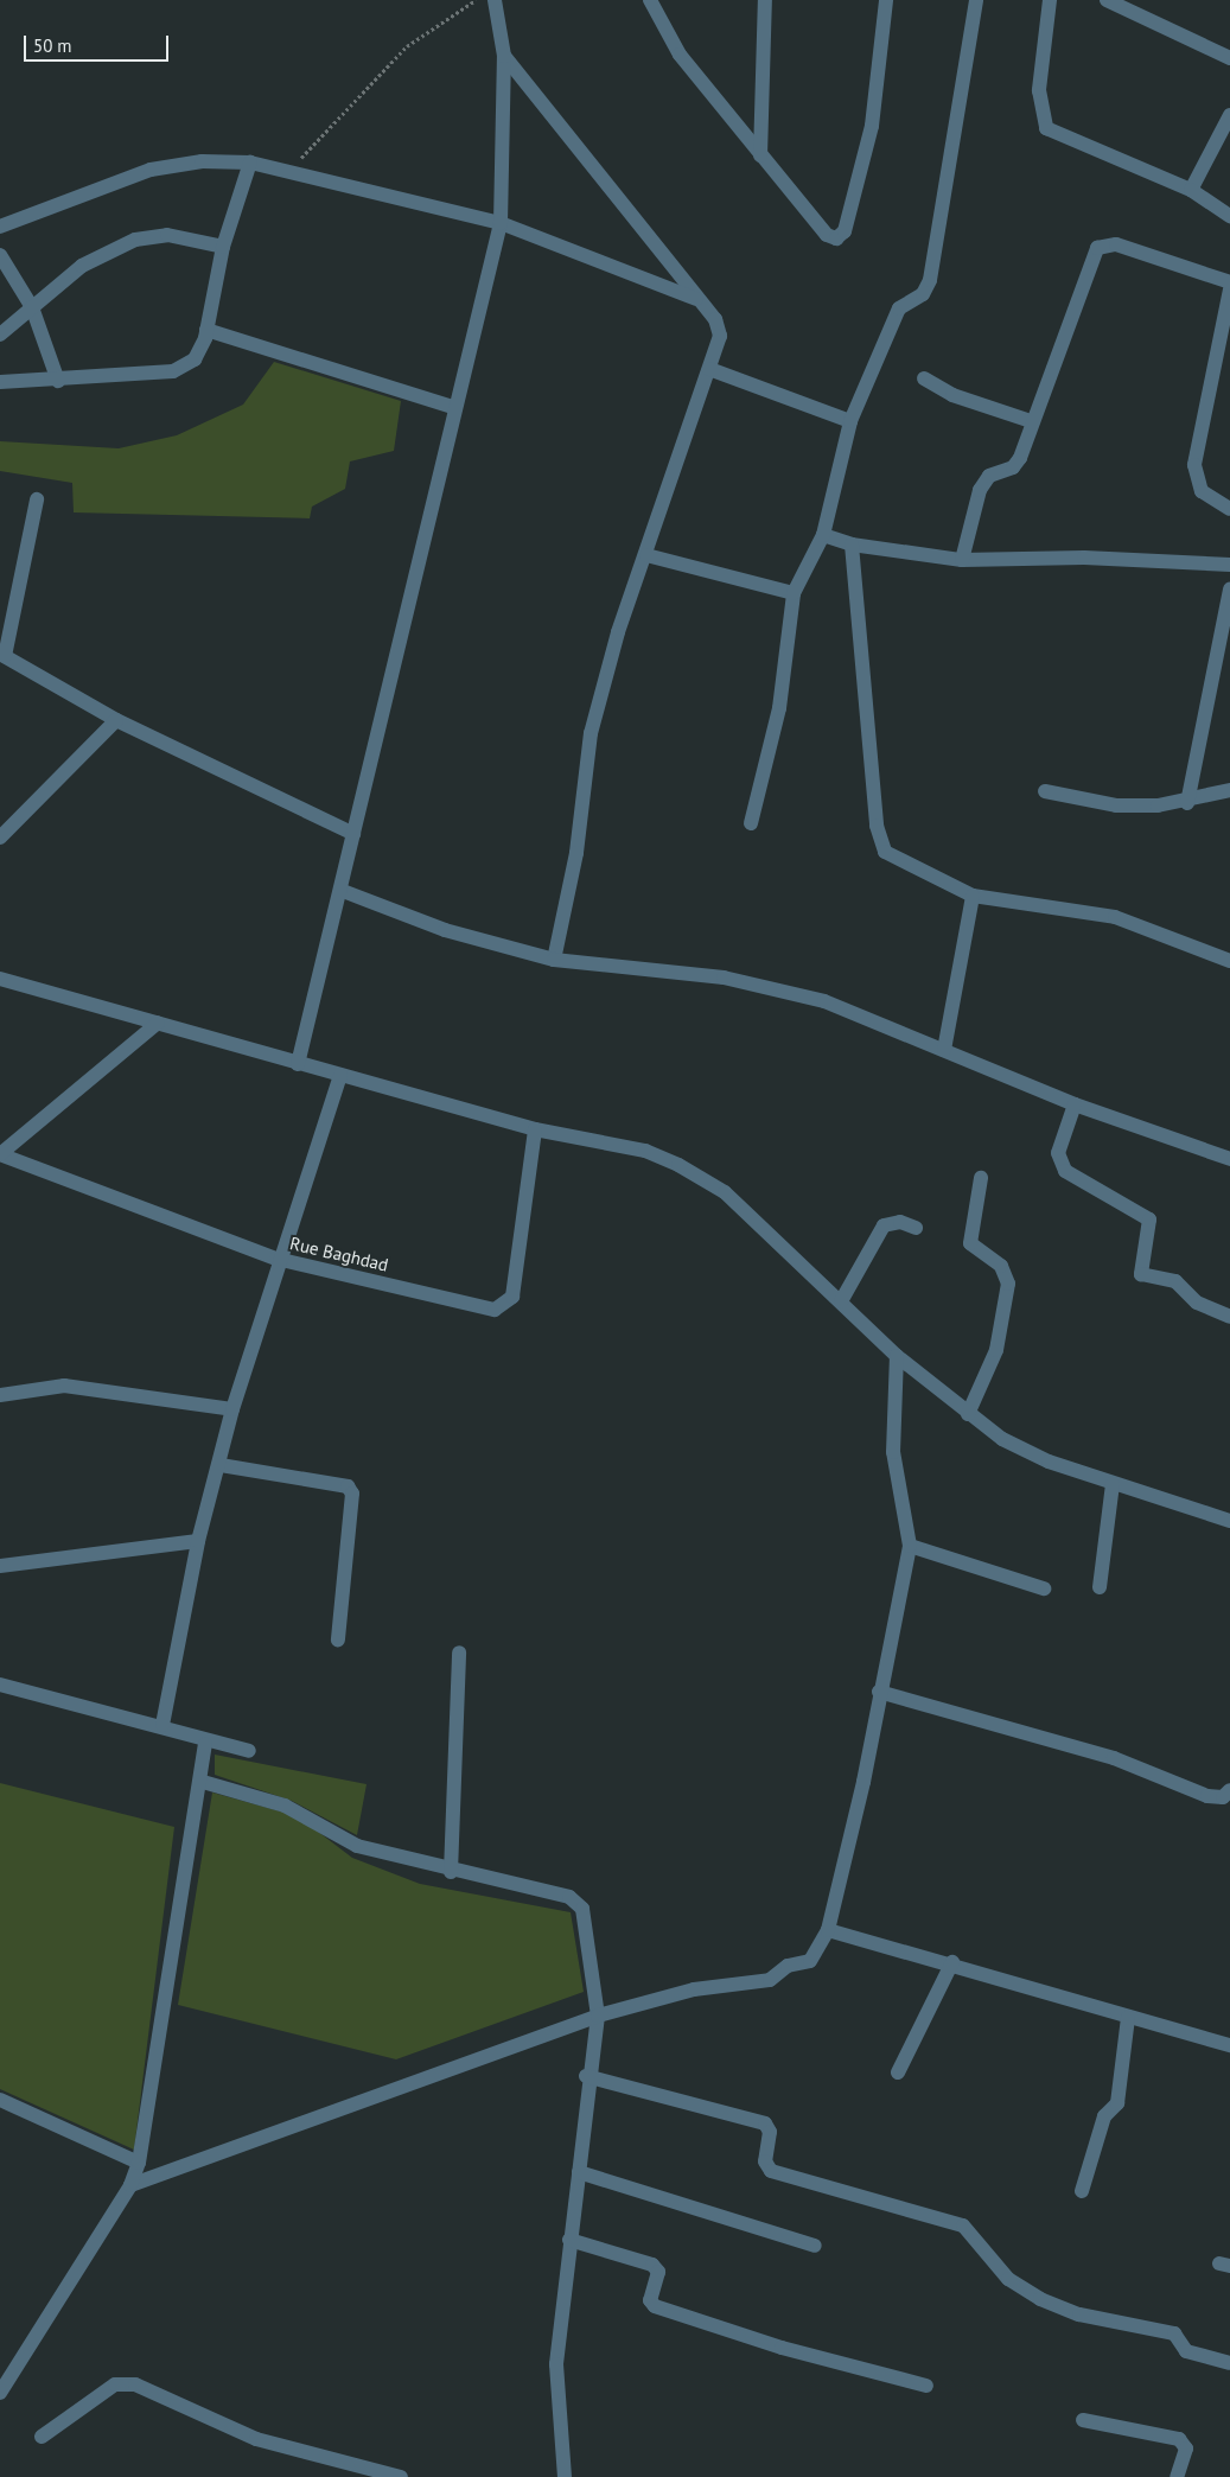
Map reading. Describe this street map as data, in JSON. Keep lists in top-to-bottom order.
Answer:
{
  "streets": {
    "street": ["Rue Baghdad"]
  },
  "scale_bar": "50 m"
}
